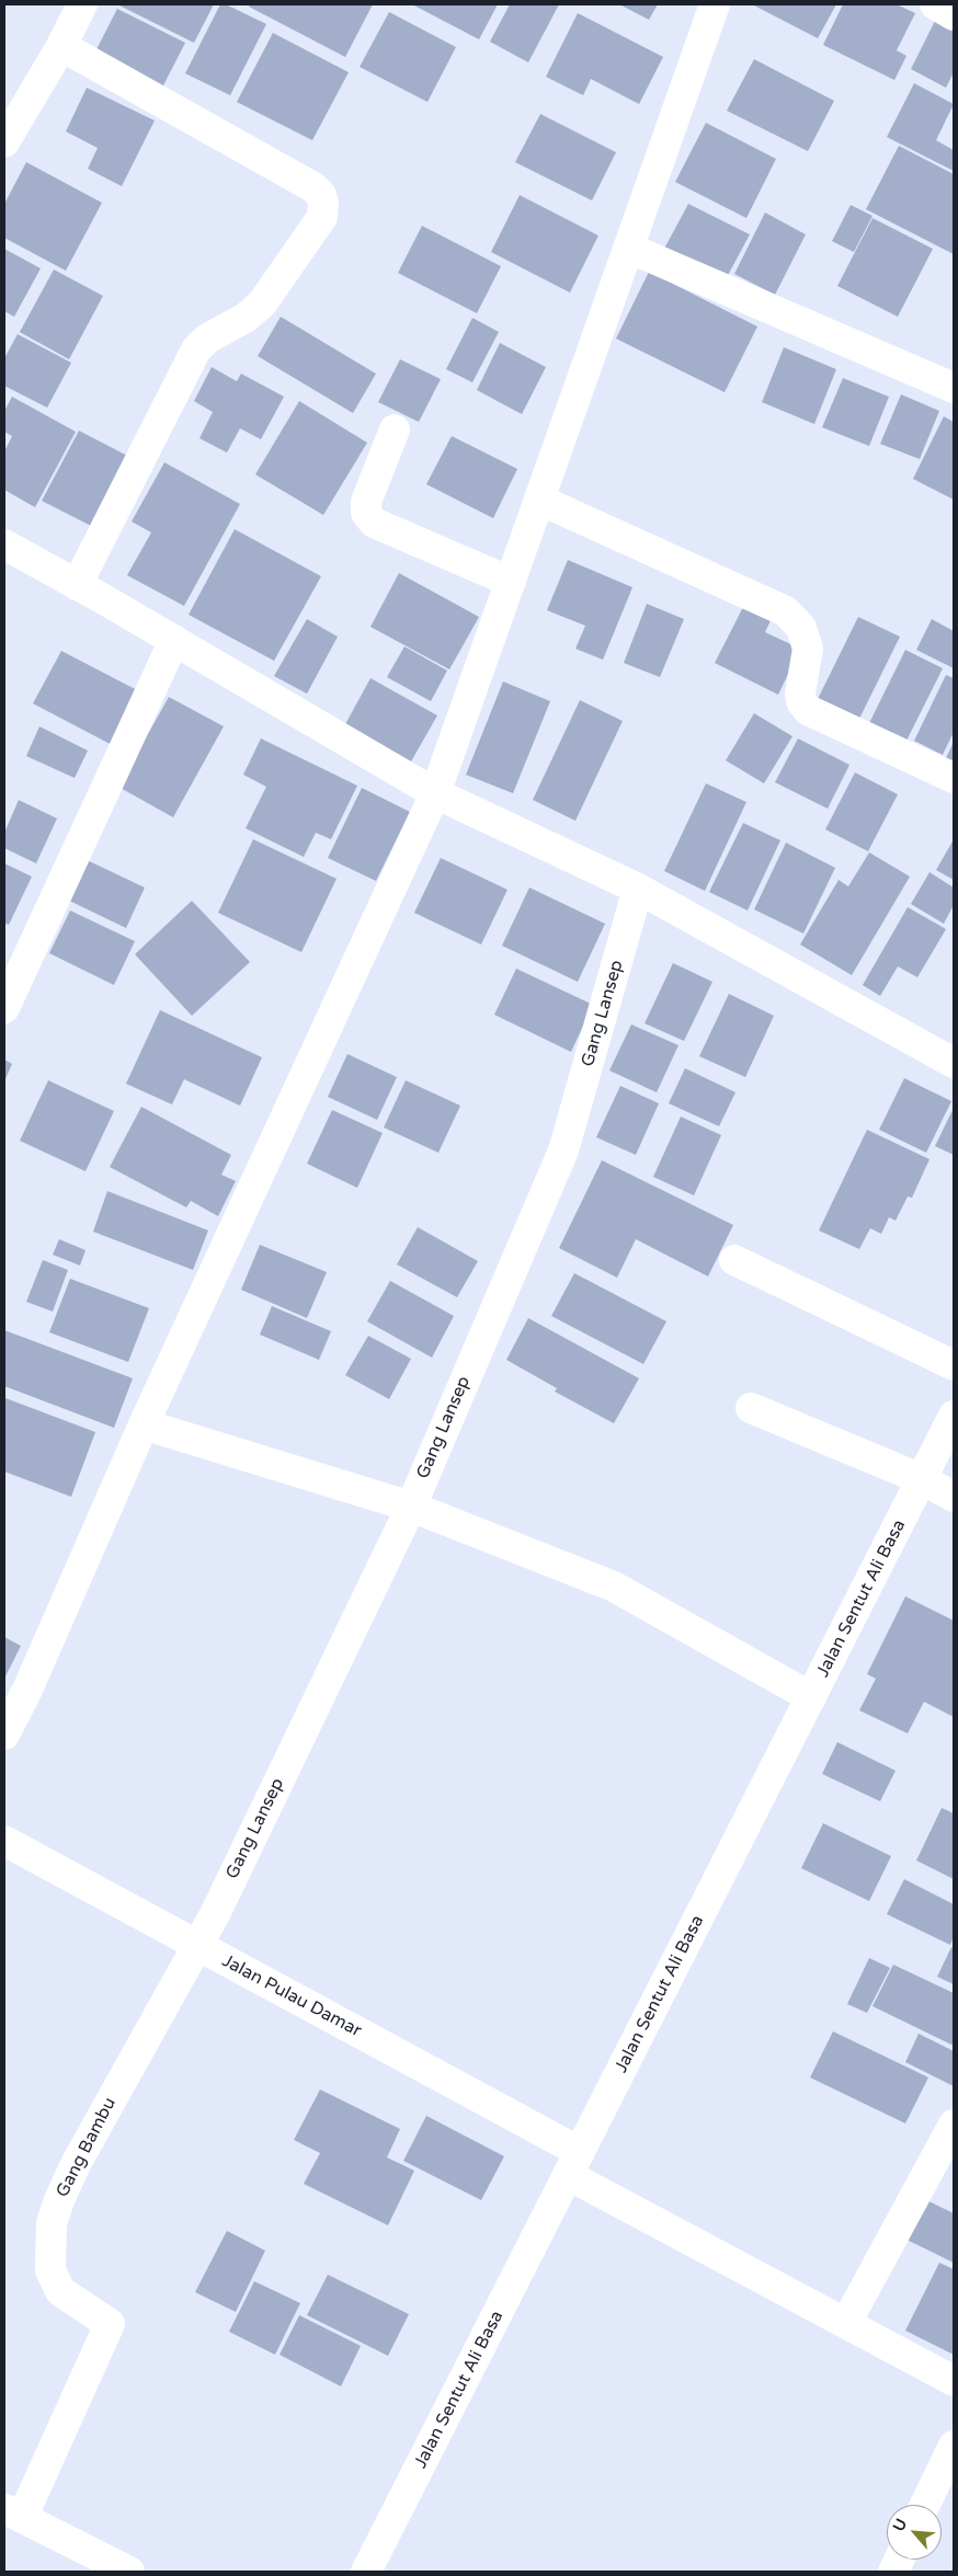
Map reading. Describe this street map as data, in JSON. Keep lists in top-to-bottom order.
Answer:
{
  "streets": {
    "street": [
      "Gang Lansep",
      "Jalan Sentut Ali Basa",
      "Jalan Pulau Damar",
      "Gang Bambu"
    ]
  },
  "crossings": [
    ["Gang Lansep", "Jalan Pulau Damar"],
    ["Gang Lansep", "Gang Bambu"],
    ["Jalan Sentut Ali Basa", "Jalan Pulau Damar"],
    ["Jalan Pulau Damar", "Gang Bambu"]
  ],
  "north": "top left"
}
